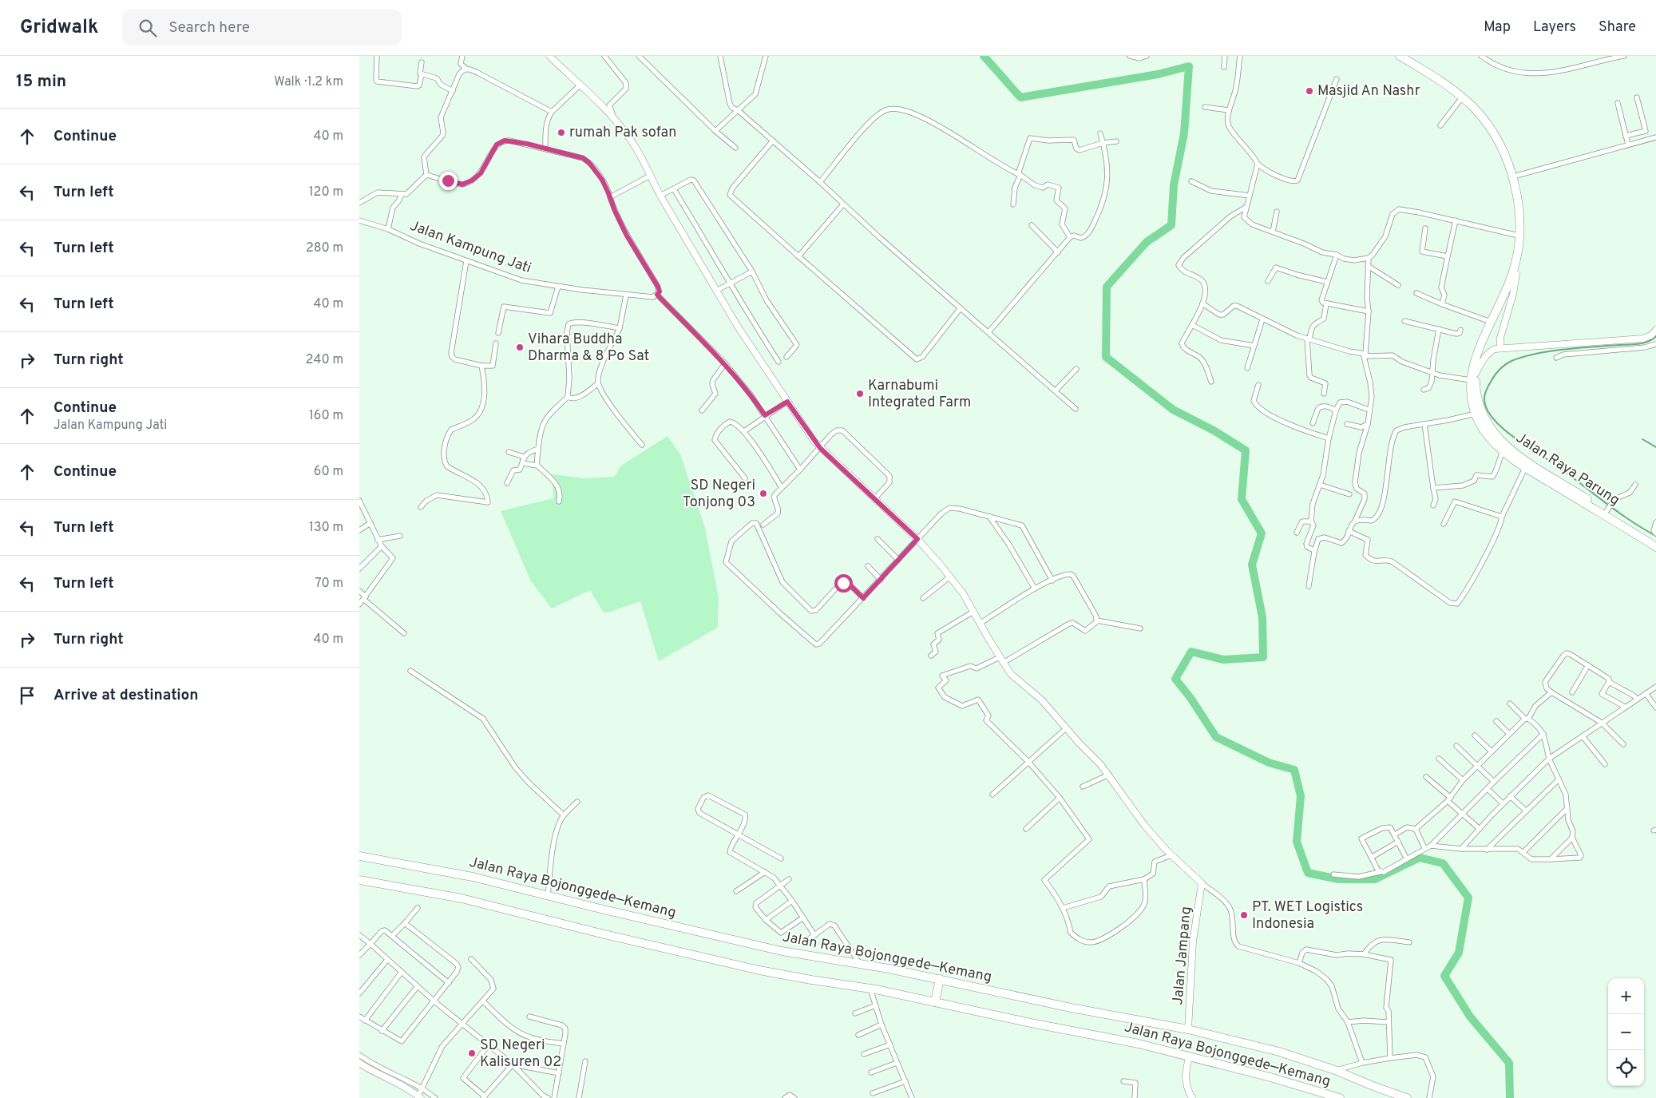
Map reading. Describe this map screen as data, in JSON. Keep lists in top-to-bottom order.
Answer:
{
  "streets": {
    "highway": ["Jalan Raya Parung", "Jalan Raya Bojonggede—Kemang"],
    "street": ["Jalan Kampung Jati", "Jalan Jampang"]
  },
  "crossings": [
    ["Jalan Raya Bojonggede—Kemang", "Jalan Jampang"]
  ],
  "places": [
    "Masjid An Nashr",
    "rumah Pak sofan",
    "Vihara Buddha Dharma & 8 Po Sat",
    "Karnabumi Integrated Farm",
    "SD Negeri Tonjong 03",
    "PT. WET Logistics Indonesia",
    "SD Negeri Kalisuren 02"
  ],
  "page": {
    "header": "Gridwalk",
    "search": "Search here",
    "nav": ["Map", "Layers", "Share"],
    "heading": ["15 min", "Walk · 1.2 km"],
    "list": [
      ["Continue", "40 m"],
      ["Turn left", "120 m"],
      ["Turn left", "280 m"],
      ["Turn left", "40 m"],
      ["Turn right", "240 m"],
      ["Continue", "Jalan Kampung Jati", "160 m"],
      ["Continue", "60 m"],
      ["Turn left", "130 m"],
      ["Turn left", "70 m"],
      ["Turn right", "40 m"],
      "Arrive at destination"
    ],
    "map_buttons": ["+", "−"]
  }
}
